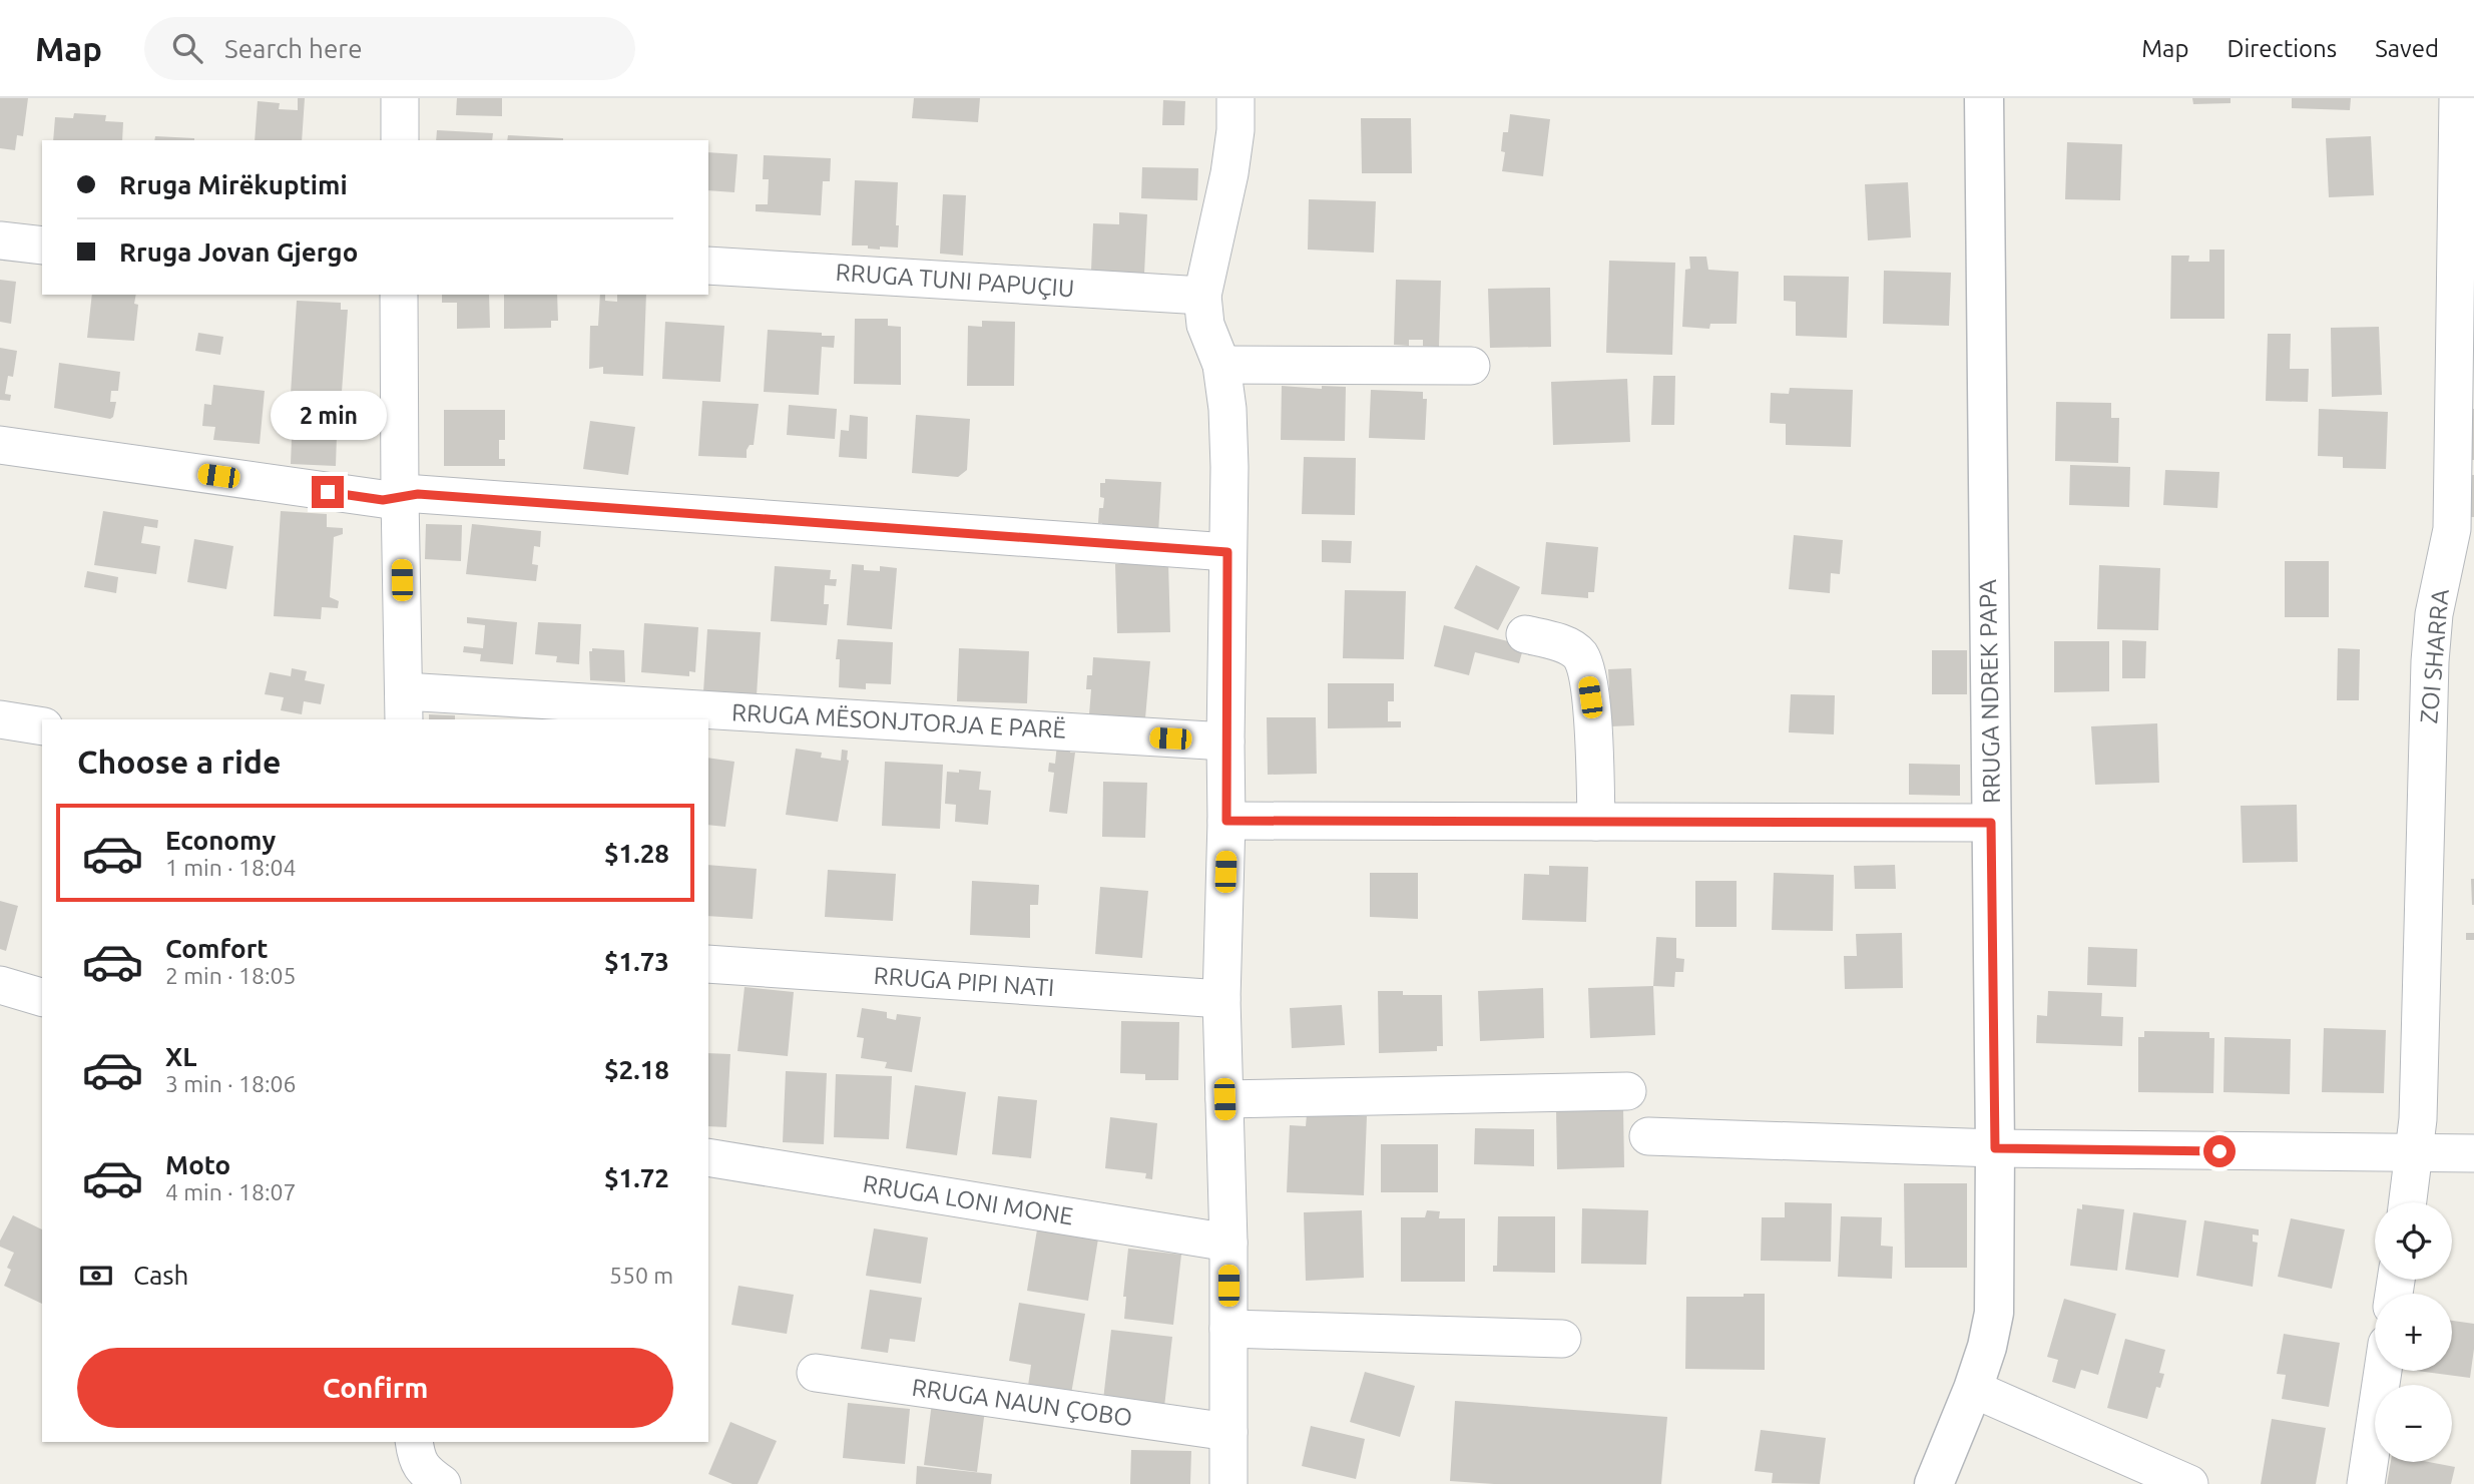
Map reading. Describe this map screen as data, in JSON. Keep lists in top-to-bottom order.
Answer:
{
  "streets": {
    "street": [
      "RRUGA TUNI PAPUÇIU",
      "ZOI SHARRA",
      "RRUGA NDREK PAPA",
      "RRUGA MËSONJTORJA E PARË",
      "RRUGA PIPI NATI",
      "RRUGA LONI MONE",
      "RRUGA NAUN ÇOBO"
    ]
  },
  "page": {
    "header": "Map",
    "search": "Search here",
    "nav": ["Map", "Directions", "Saved"],
    "banner": ["Rruga Mirëkuptimi", "Rruga Jovan Gjergo"],
    "bubble": "2 min",
    "heading": "Choose a ride",
    "list": [
      {
        "name": "Economy",
        "note": "1 min · 18:04",
        "value": "$1.28"
      },
      {
        "name": "Comfort",
        "note": "2 min · 18:05",
        "value": "$1.73"
      },
      {
        "name": "XL",
        "note": "3 min · 18:06",
        "value": "$2.18"
      },
      {
        "name": "Moto",
        "note": "4 min · 18:07",
        "value": "$1.72"
      }
    ],
    "map_buttons": ["+", "−"],
    "pay": ["Cash", "550 m"],
    "buttons": "Confirm"
  }
}
